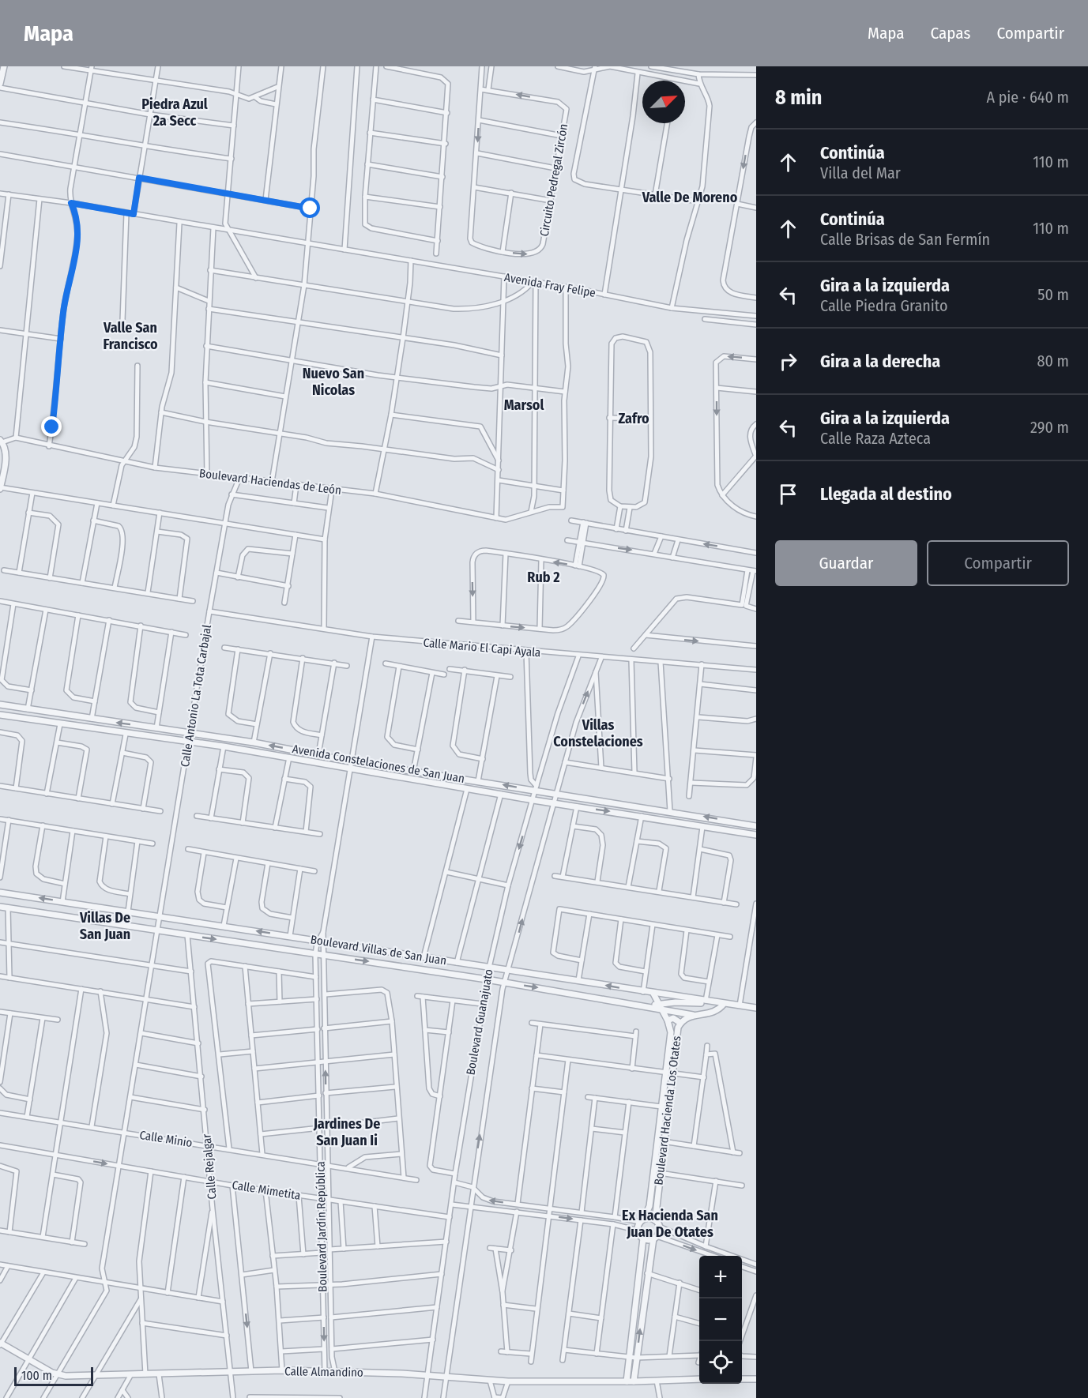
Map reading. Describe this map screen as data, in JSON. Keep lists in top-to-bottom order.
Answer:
{
  "streets": {
    "street": [
      "Circuito Pedregal Zircón",
      "Avenida Fray Felipe",
      "Boulevard Haciendas de León",
      "Calle Mario El Capi Ayala",
      "Calle Antonio La Tota Carbajal",
      "Avenida Constelaciones de San Juan",
      "Boulevard Villas de San Juan",
      "Boulevard Guanajuato",
      "Boulevard Hacienda Los Otates",
      "Calle Minio",
      "Calle Rejalgar",
      "Calle Mimetita",
      "Boulevard Jardín República",
      "Calle Almandino"
    ]
  },
  "crossings": [
    ["Boulevard Haciendas de León", "Calle Antonio La Tota Carbajal"],
    ["Calle Mario El Capi Ayala", "Calle Antonio La Tota Carbajal"],
    ["Calle Mario El Capi Ayala", "Boulevard Guanajuato"],
    ["Calle Antonio La Tota Carbajal", "Avenida Constelaciones de San Juan"],
    ["Calle Antonio La Tota Carbajal", "Boulevard Villas de San Juan"],
    ["Calle Antonio La Tota Carbajal", "Calle Minio"],
    ["Calle Antonio La Tota Carbajal", "Calle Mimetita"],
    ["Avenida Constelaciones de San Juan", "Boulevard Guanajuato"],
    ["Boulevard Villas de San Juan", "Boulevard Guanajuato"],
    ["Boulevard Villas de San Juan", "Boulevard Hacienda Los Otates"],
    ["Boulevard Villas de San Juan", "Calle Rejalgar"],
    ["Boulevard Villas de San Juan", "Boulevard Jardín República"],
    ["Boulevard Guanajuato", "Calle Mimetita"],
    ["Boulevard Guanajuato", "Calle Almandino"],
    ["Calle Minio", "Calle Rejalgar"],
    ["Calle Minio", "Boulevard Jardín República"],
    ["Calle Rejalgar", "Calle Mimetita"],
    ["Calle Rejalgar", "Calle Almandino"],
    ["Calle Mimetita", "Boulevard Jardín República"],
    ["Boulevard Jardín República", "Calle Almandino"]
  ],
  "districts": [
    "Piedra Azul 2a Secc",
    "Valle De Moreno",
    "Valle San Francisco",
    "Nuevo San Nicolas",
    "Marsol",
    "Zafro",
    "Rub 2",
    "Villas Constelaciones",
    "Villas De San Juan",
    "Jardines De San Juan Ii",
    "Ex Hacienda San Juan De Otates"
  ],
  "scale_bar": "100 m",
  "north": "top right",
  "page": {
    "header": "Mapa",
    "nav": ["Mapa", "Capas", "Compartir"],
    "heading": ["8 min", "A pie · 640 m"],
    "list": [
      ["Continúa", "Villa del Mar", "110 m"],
      ["Continúa", "Calle Brisas de San Fermín", "110 m"],
      ["Gira a la izquierda", "Calle Piedra Granito", "50 m"],
      ["Gira a la derecha", "80 m"],
      ["Gira a la izquierda", "Calle Raza Azteca", "290 m"],
      "Llegada al destino"
    ],
    "buttons": ["Guardar", "Compartir"],
    "map_buttons": ["+", "−"],
    "scale": "100 m"
  }
}
